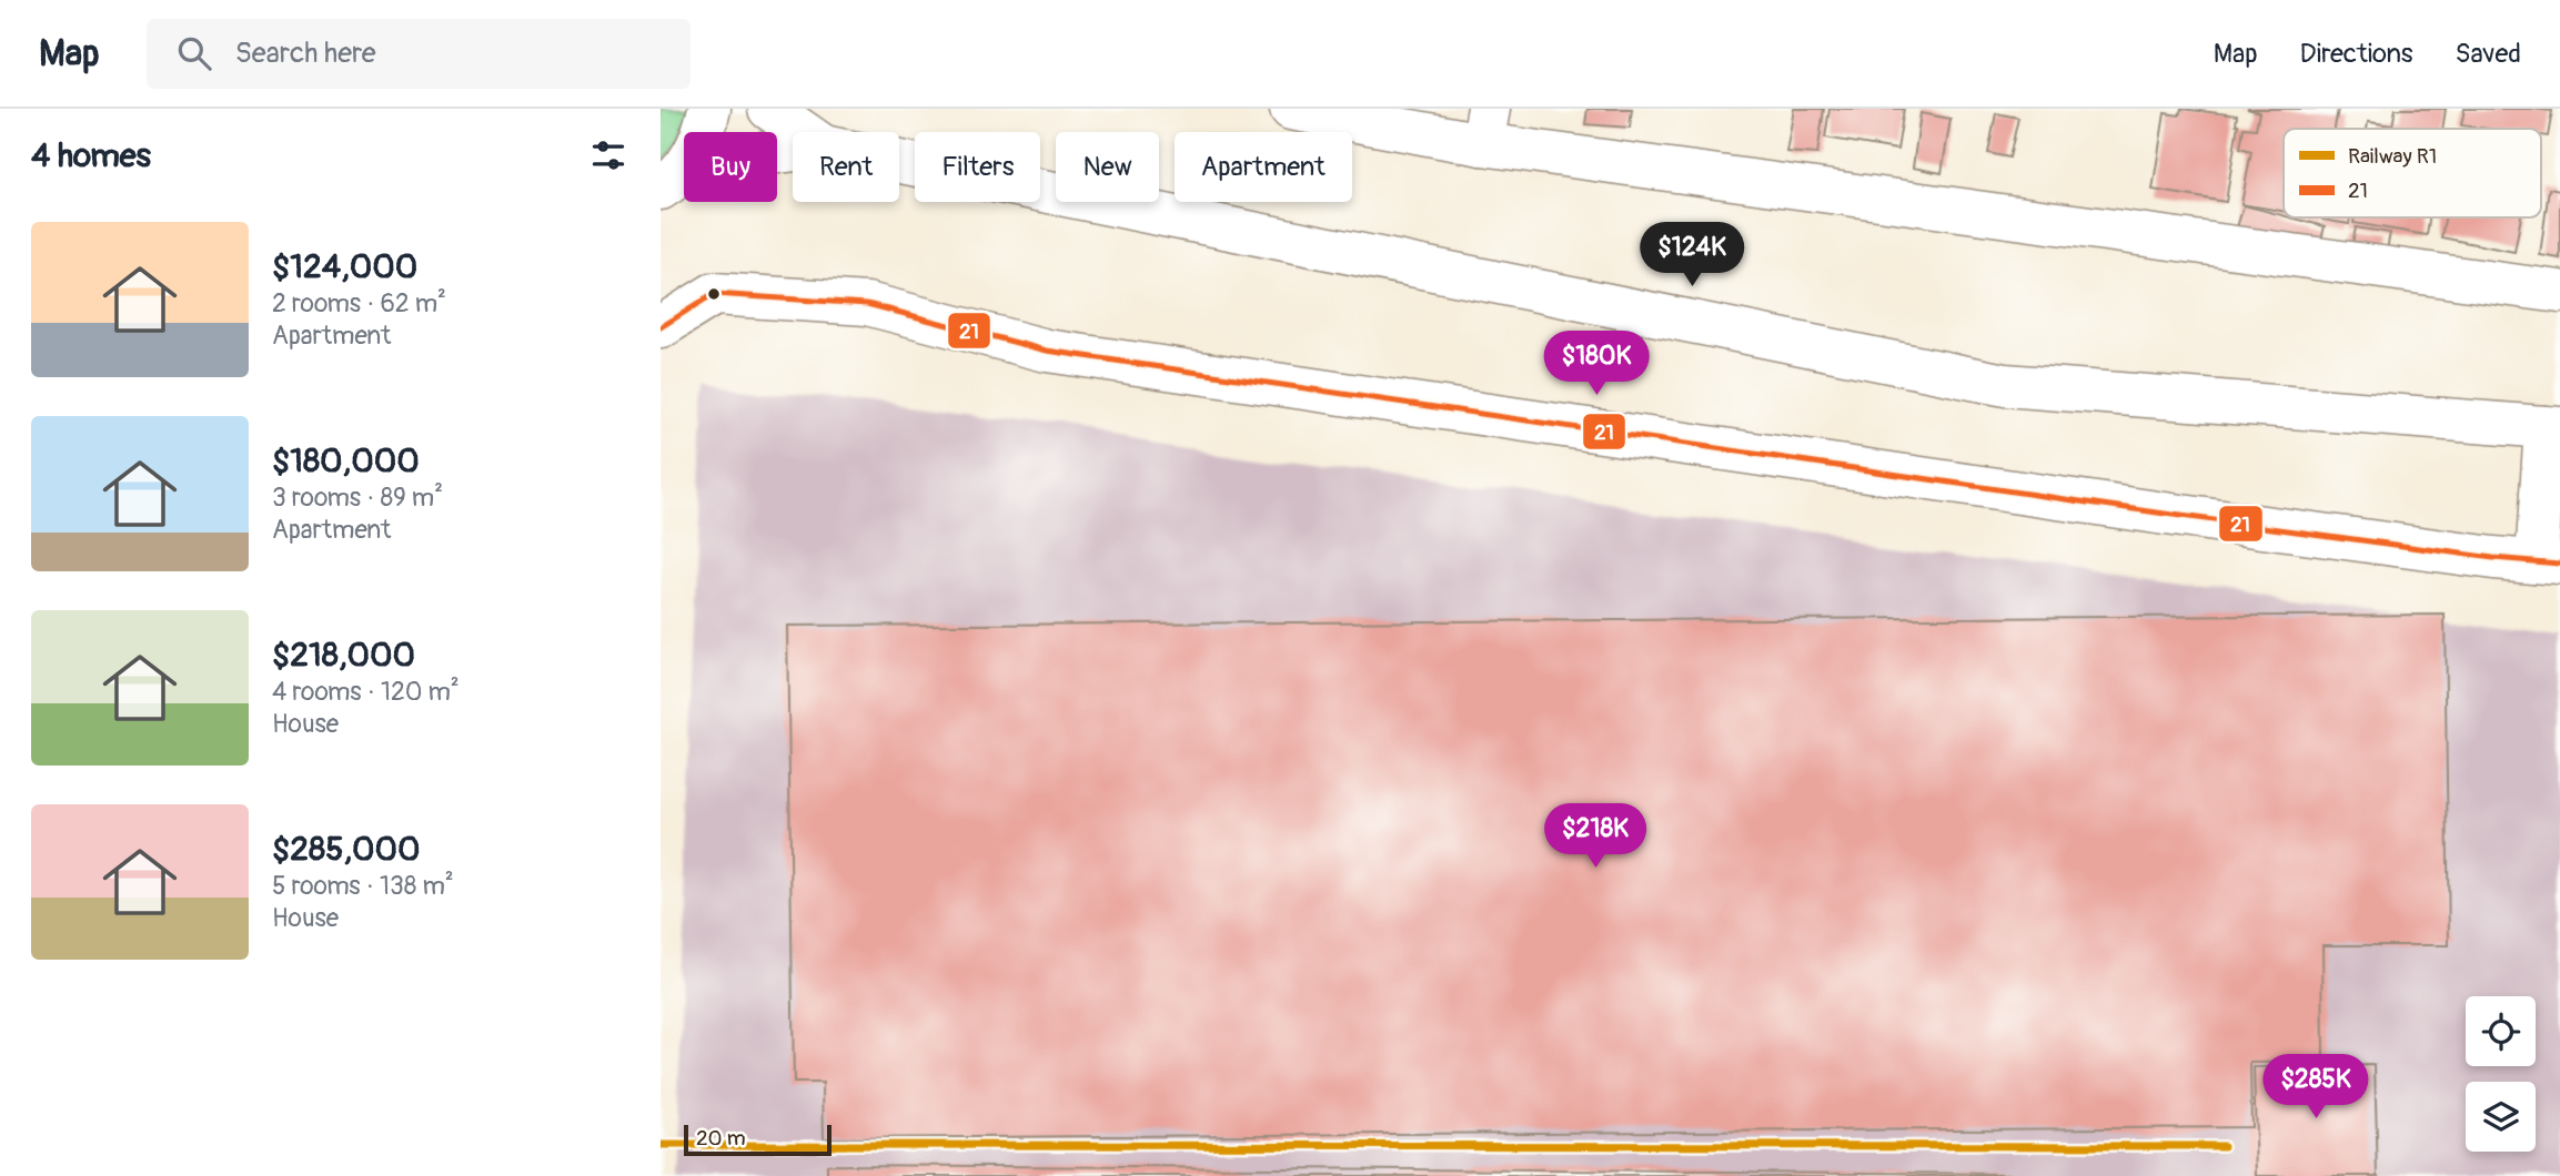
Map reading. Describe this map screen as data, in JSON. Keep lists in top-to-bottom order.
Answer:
{
  "lines": ["transit line 21", "rail line R1"],
  "legend": ["Railway R1", "21"],
  "scale_bar": "20 m",
  "page": {
    "header": "Map",
    "search": "Search here",
    "nav": ["Map", "Directions", "Saved"],
    "heading": "4 homes",
    "chip": [
      "Buy",
      "Rent",
      "Filters",
      "New",
      "Apartment"
    ],
    "list": [
      {
        "name": "$124,000",
        "note": "2 rooms · 62 m² · Apartment"
      },
      {
        "name": "$180,000",
        "note": "3 rooms · 89 m² · Apartment"
      },
      {
        "name": "$218,000",
        "note": "4 rooms · 120 m² · House"
      },
      {
        "name": "$285,000",
        "note": "5 rooms · 138 m² · House"
      }
    ],
    "price": [
      "$124K",
      "$180K",
      "$218K",
      "$285K"
    ],
    "scale": "20 m"
  }
}
